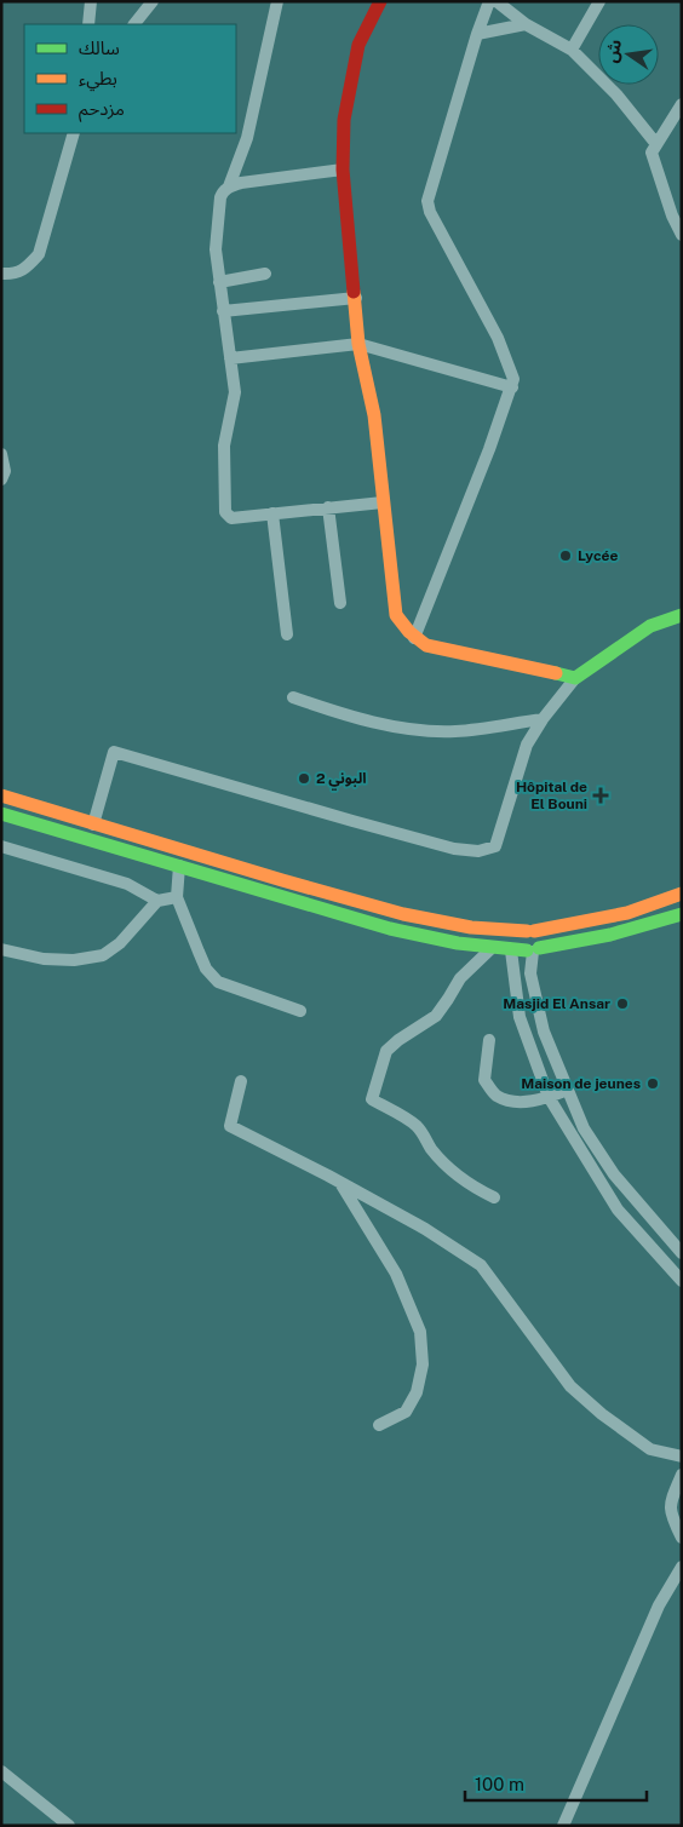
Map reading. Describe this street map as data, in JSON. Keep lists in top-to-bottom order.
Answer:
{
  "places": {
    "other": [
      "Lycée",
      "البوني 2",
      "Masjid El Ansar",
      "Maison de jeunes"
    ],
    "health": ["Hôpital de El Bouni"]
  },
  "legend": ["سالك", "بطيء", "مزدحم"],
  "scale_bar": "100 m",
  "north": "left"
}
